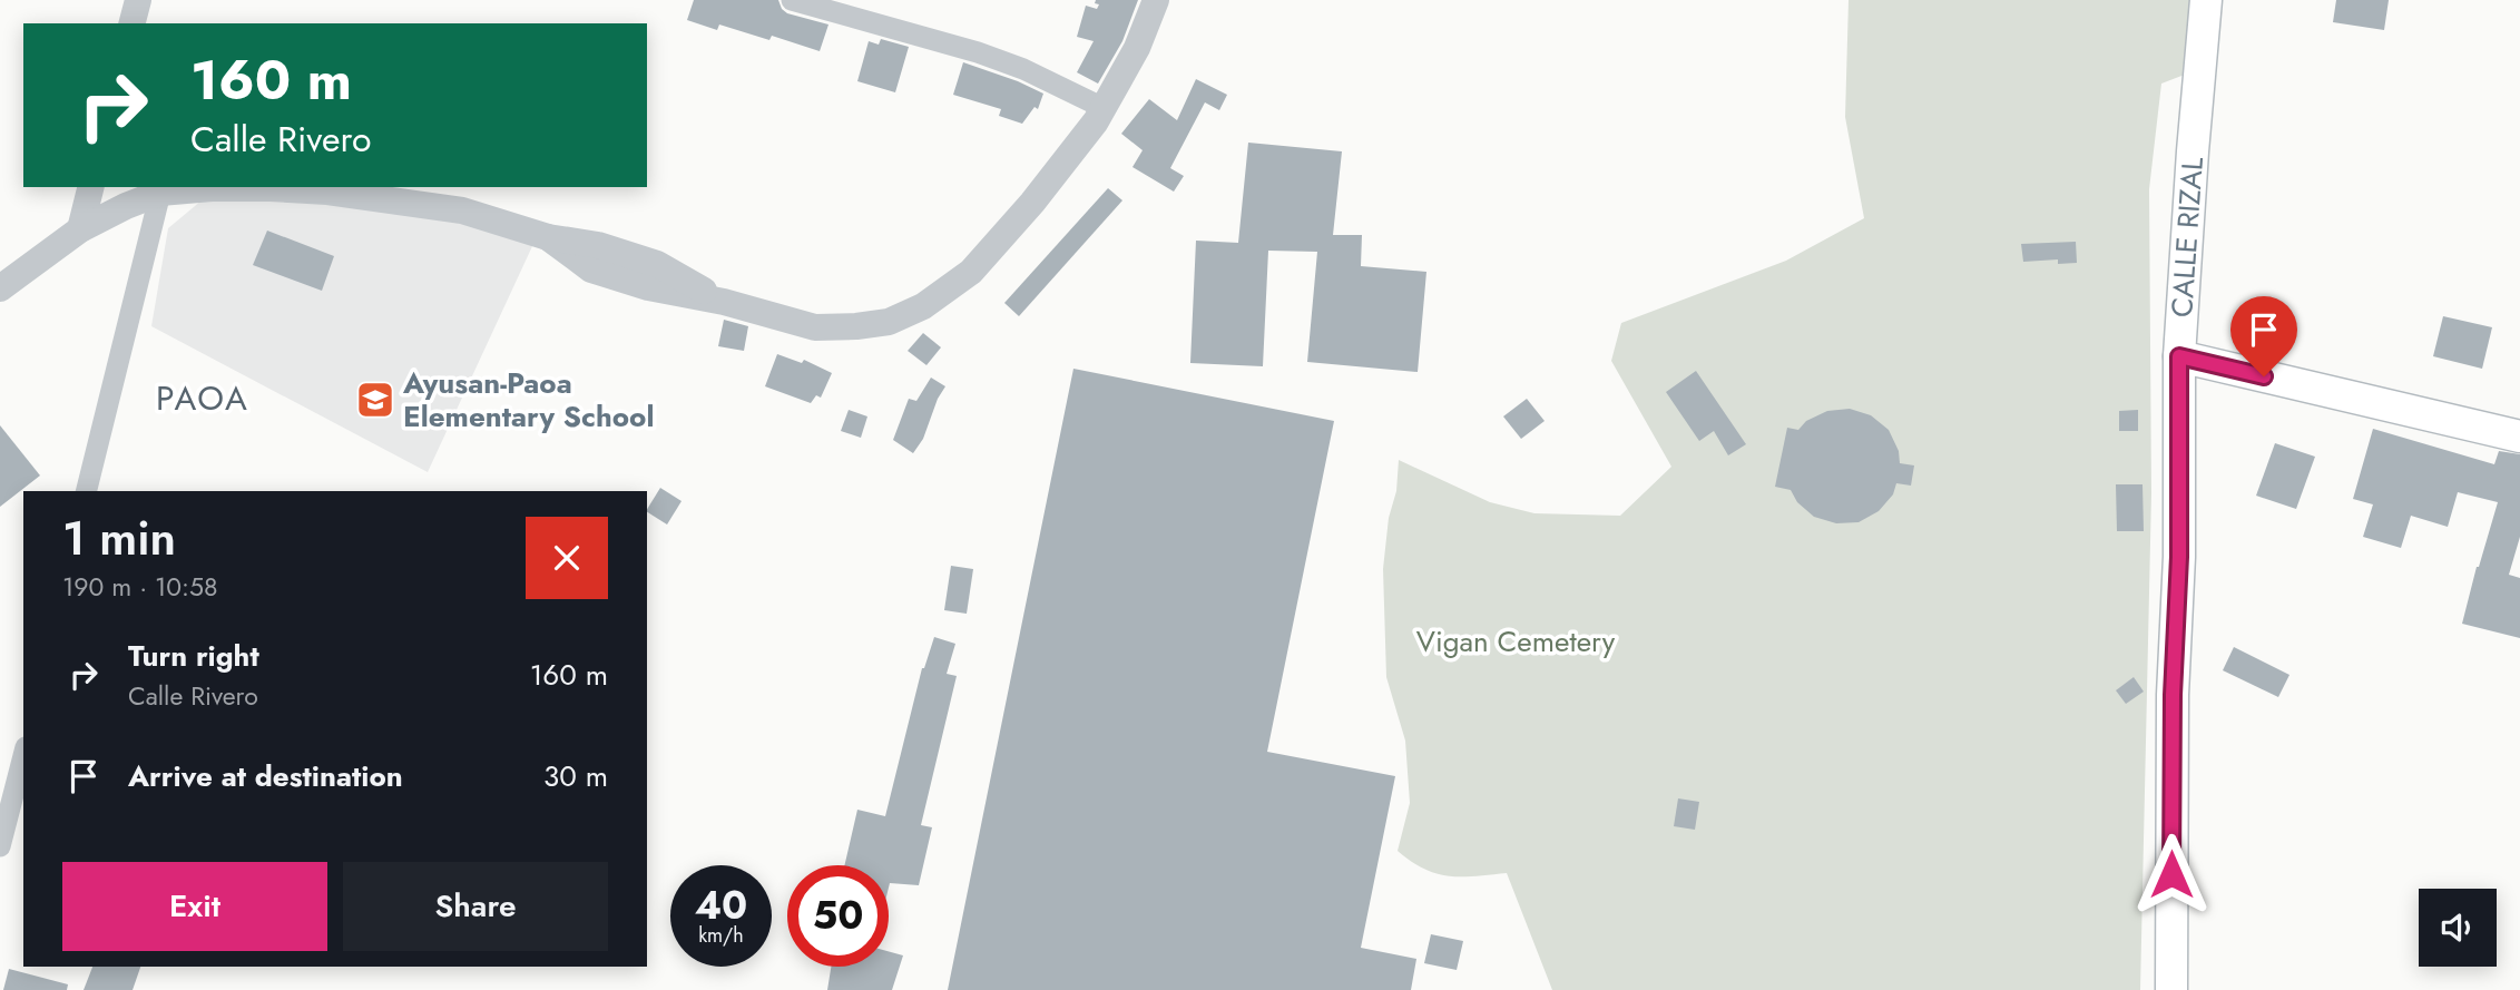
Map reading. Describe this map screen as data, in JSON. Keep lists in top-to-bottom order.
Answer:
{
  "streets": {
    "main road": ["CALLE RIZAL"]
  },
  "districts": ["PAOA"],
  "parks": ["Vigan Cemetery"],
  "places": {
    "school or university": ["Ayusan-Paoa Elementary School"]
  },
  "page": {
    "turn": ["160 m", "Calle Rivero"],
    "heading": ["1 min", "190 m · 10:58"],
    "list": [
      {
        "name": "Turn right",
        "note": "Calle Rivero",
        "value": "160 m"
      },
      {
        "name": "Arrive at destination",
        "value": "30 m"
      }
    ],
    "buttons": ["Exit", "Share"],
    "speed": "40 km/h",
    "limit": "50"
  }
}
